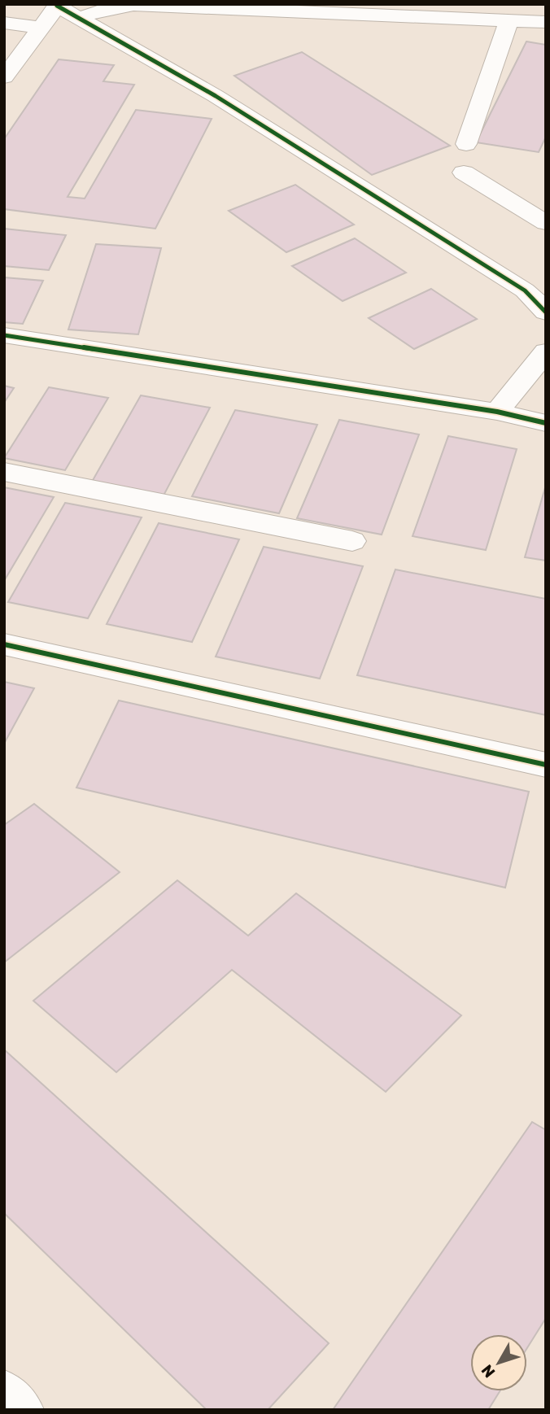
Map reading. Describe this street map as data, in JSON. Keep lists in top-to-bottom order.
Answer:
{
  "north": "bottom left"
}
